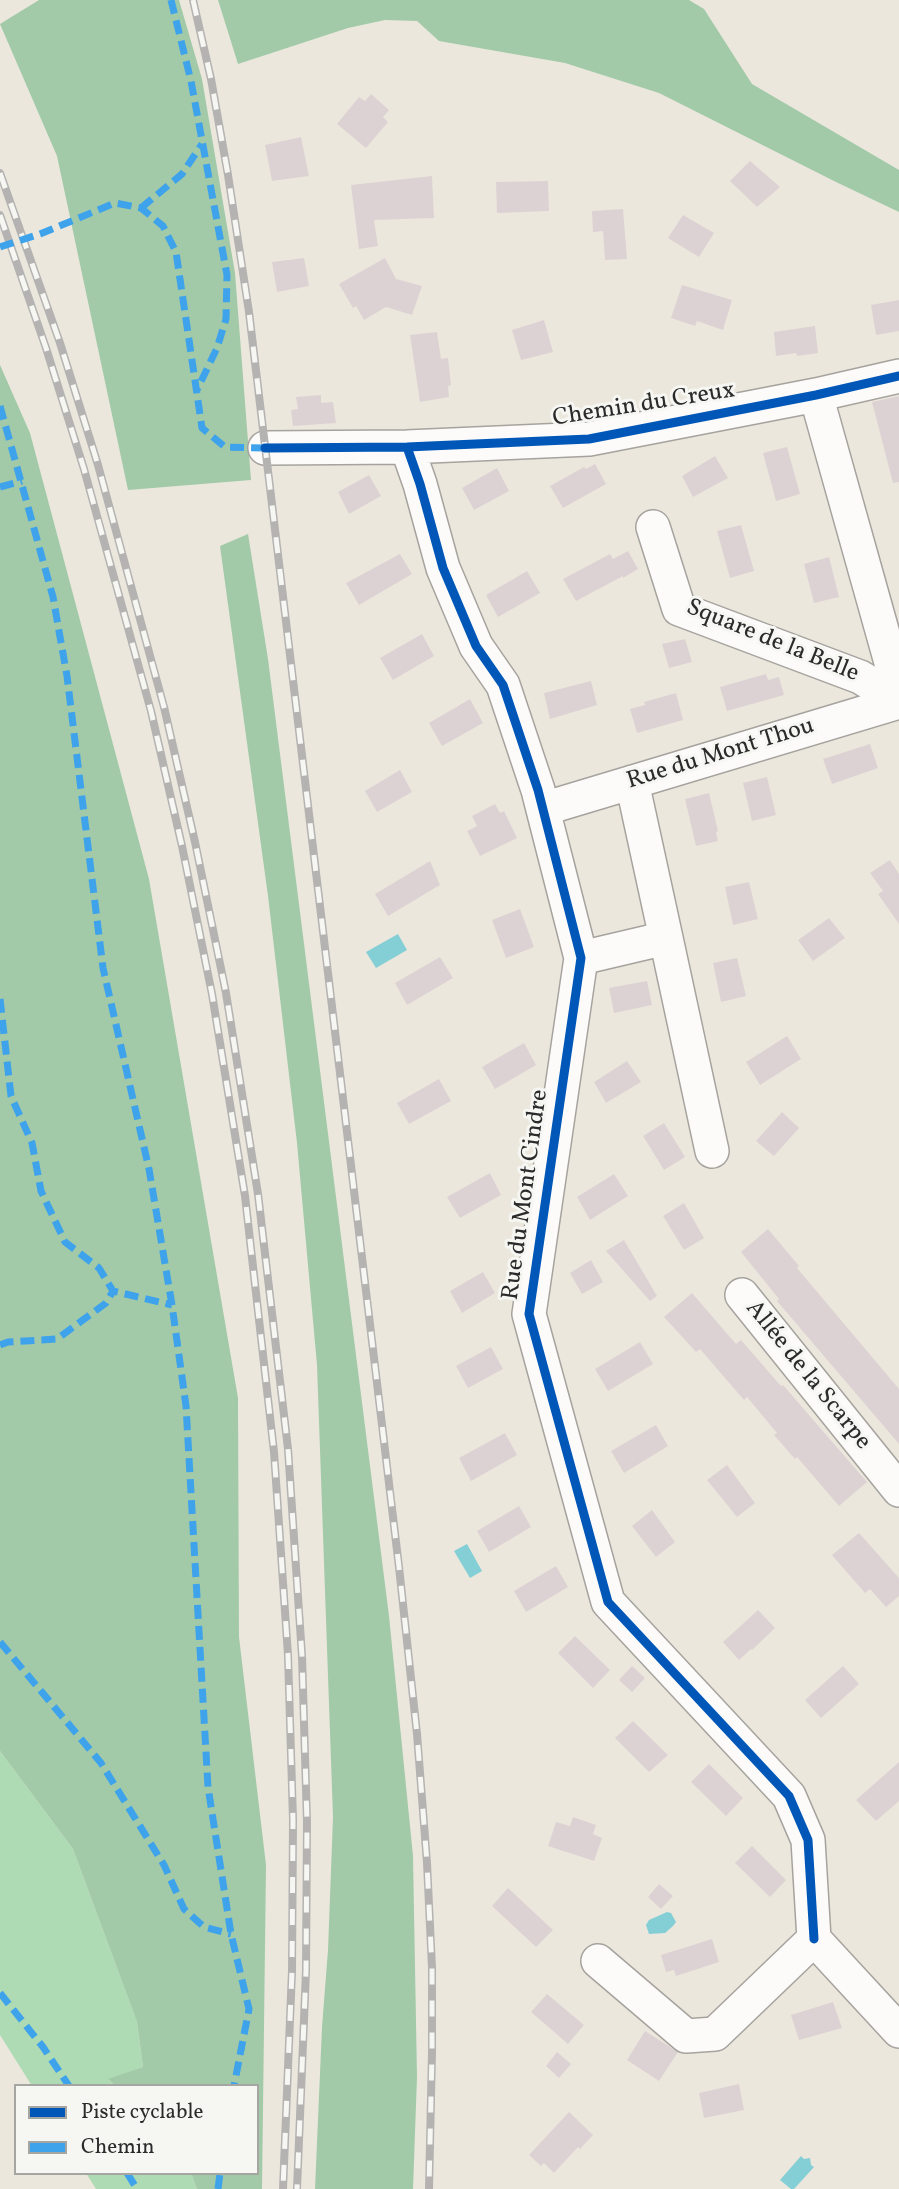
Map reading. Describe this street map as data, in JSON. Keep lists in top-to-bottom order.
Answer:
{
  "streets": {
    "street": [
      "Chemin du Creux",
      "Square de la Belle",
      "Rue du Mont Thou",
      "Rue du Mont Cindre",
      "Allée de la Scarpe"
    ]
  },
  "crossings": [
    ["Chemin du Creux", "Rue du Mont Cindre"],
    ["Square de la Belle", "Rue du Mont Thou"],
    ["Rue du Mont Thou", "Rue du Mont Cindre"]
  ],
  "legend": ["Piste cyclable", "Chemin"]
}
